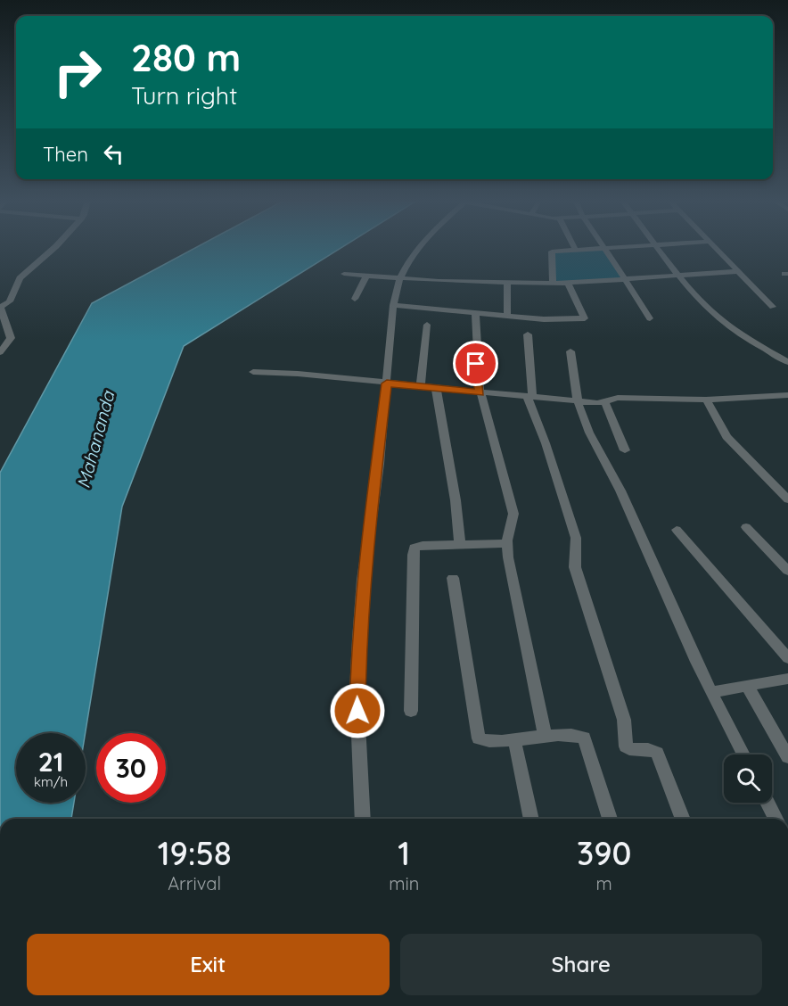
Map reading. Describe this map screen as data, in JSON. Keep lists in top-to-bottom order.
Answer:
{
  "water": ["Mahananda"],
  "page": {
    "turn": ["280 m", "Turn right"],
    "then": "Then",
    "speed": "21 km/h",
    "limit": "30",
    "eta": [
      "19:58",
      "Arrival",
      "1",
      "min",
      "390",
      "m"
    ],
    "buttons": ["Exit", "Share"]
  }
}
